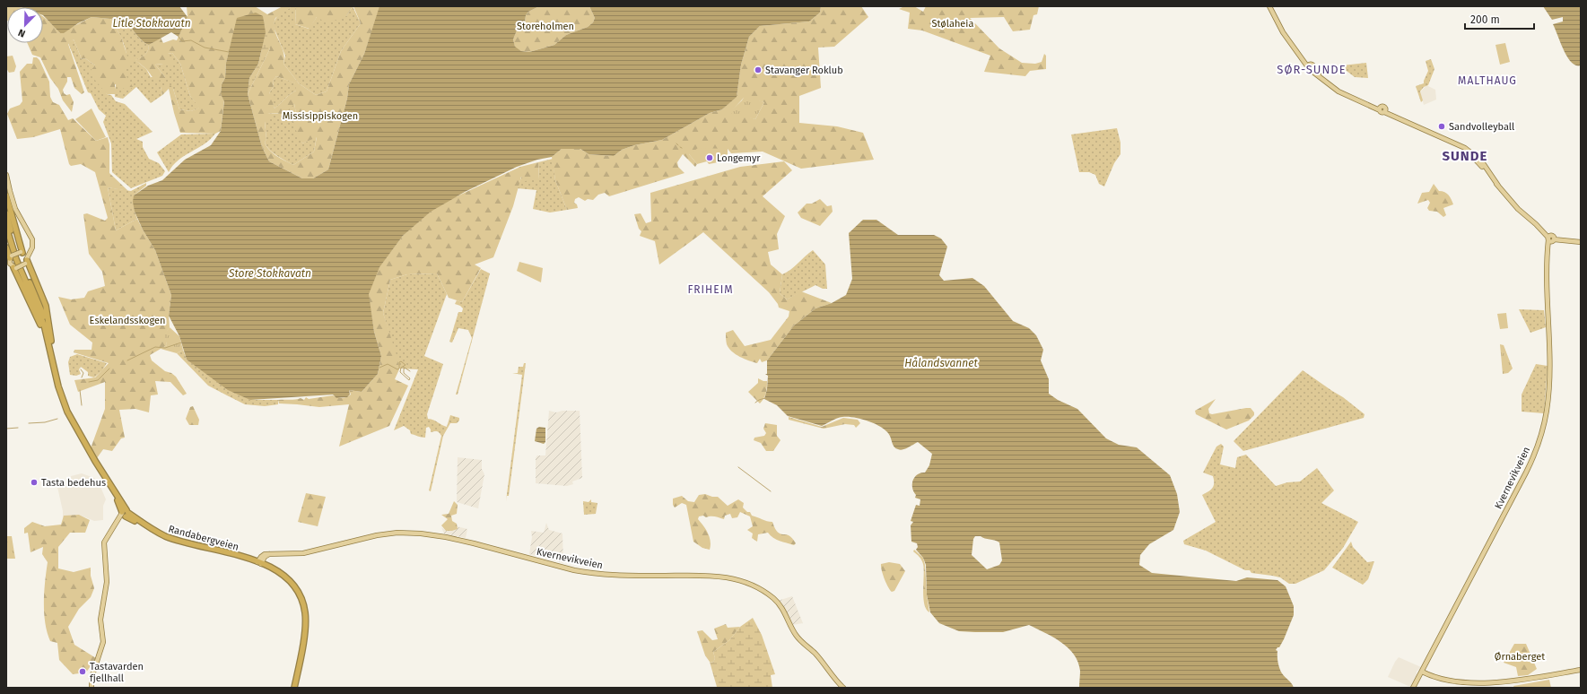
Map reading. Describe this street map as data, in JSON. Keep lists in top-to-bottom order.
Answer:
{
  "streets": {
    "highway": ["Randabergveien"],
    "main road": ["Kvernevikveien"]
  },
  "crossings": [
    ["Kvernevikveien", "Randabergveien"]
  ],
  "districts": [
    "SØR-SUNDE",
    "MALTHAUG",
    "SUNDE",
    "FRIHEIM"
  ],
  "water": ["Litle Stokkavatn", "Store Stokkavatn", "Hålandsvannet"],
  "parks": [
    "Stølaheia",
    "Storeholmen",
    "Missisippiskogen",
    "Eskelandsskogen",
    "Ørnaberget"
  ],
  "places": [
    "Stavanger Roklub",
    "Sandvolleyball",
    "Longemyr",
    "Tasta bedehus",
    "Tastavarden fjellhall"
  ],
  "scale_bar": "200 m",
  "north": "bottom left"
}
